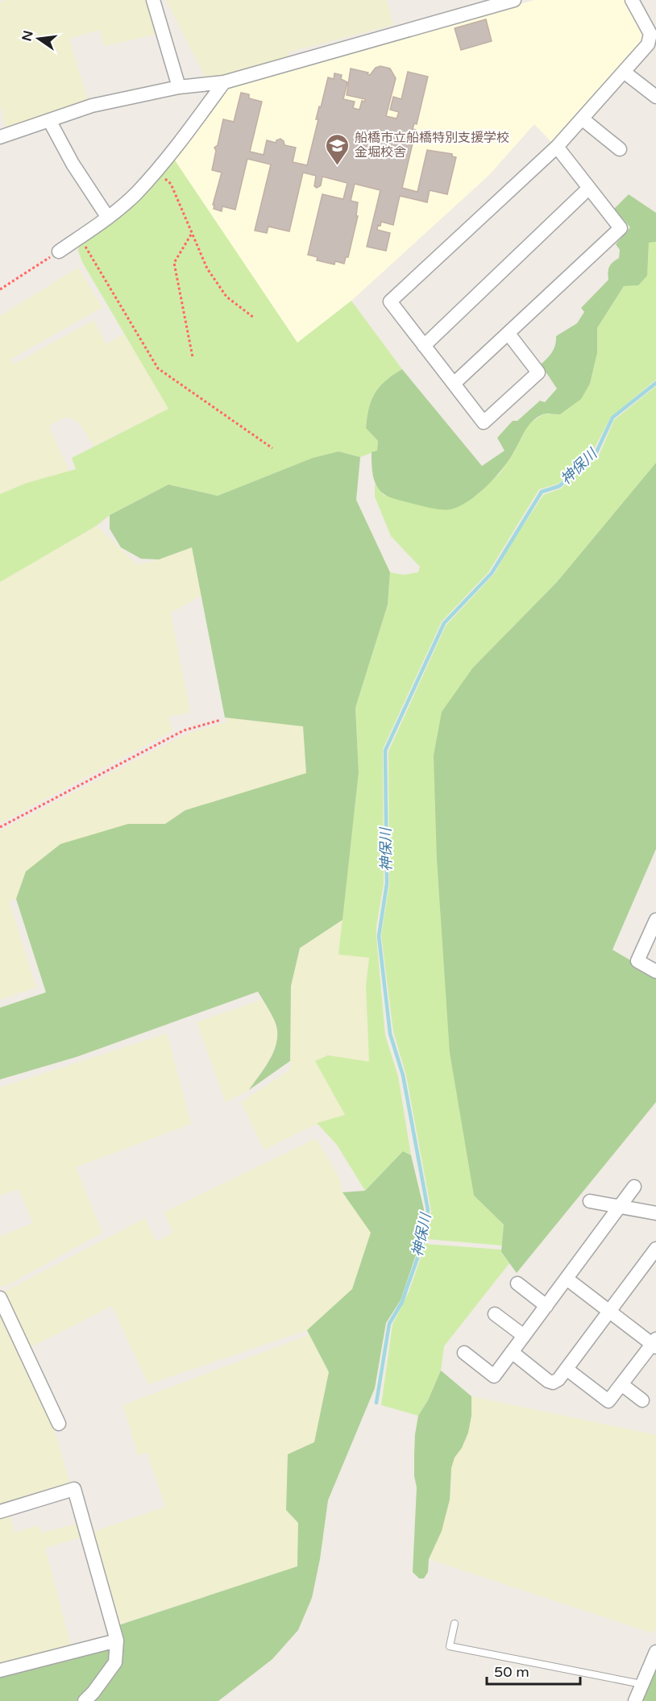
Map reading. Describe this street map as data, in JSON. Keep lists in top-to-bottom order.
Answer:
{
  "water": ["神保川"],
  "places": {
    "school or university": ["船橋市立船橋特別支援学校 金堀校舎"]
  },
  "scale_bar": "50 m",
  "north": "left"
}
